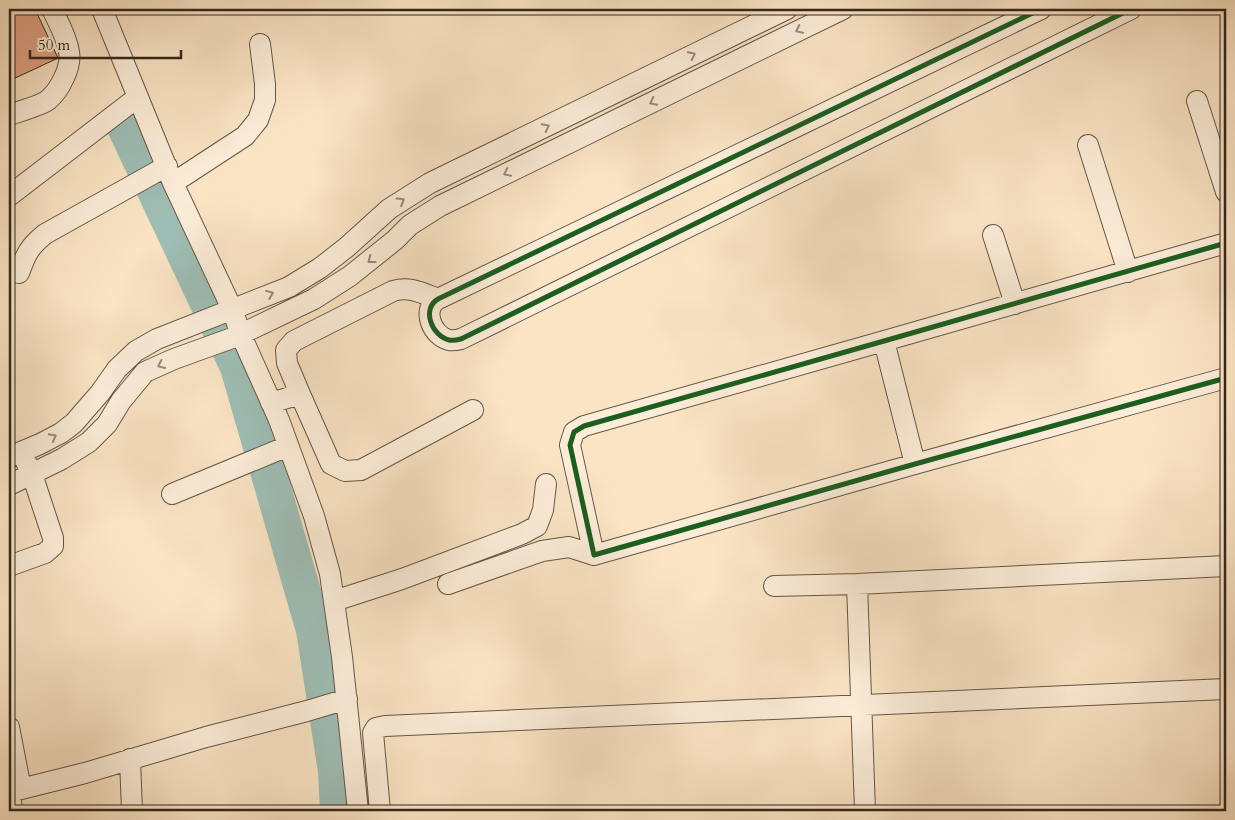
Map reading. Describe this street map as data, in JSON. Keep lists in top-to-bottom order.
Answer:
{
  "scale_bar": "50 m"
}
